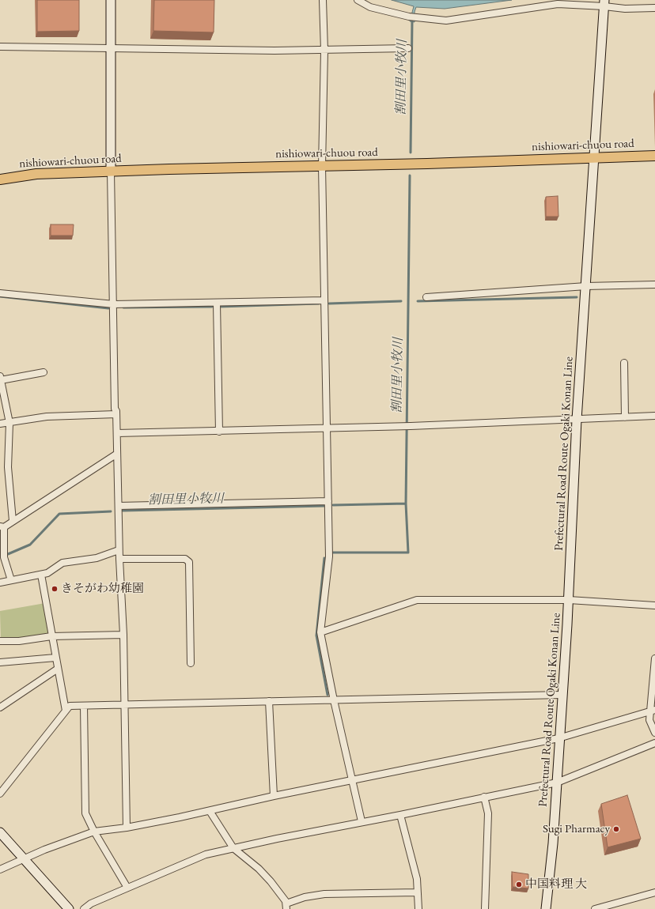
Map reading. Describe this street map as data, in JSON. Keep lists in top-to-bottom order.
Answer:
{
  "streets": {
    "main road": ["nishiowari-chuou road", "Prefectural Road Route Ogaki Konan Line"]
  },
  "crossings": [
    ["nishiowari-chuou road", "Prefectural Road Route Ogaki Konan Line"]
  ],
  "water": ["割田里小牧川"],
  "places": ["きそがわ幼稚園", "Sugi Pharmacy", "中国料理 大"]
}
